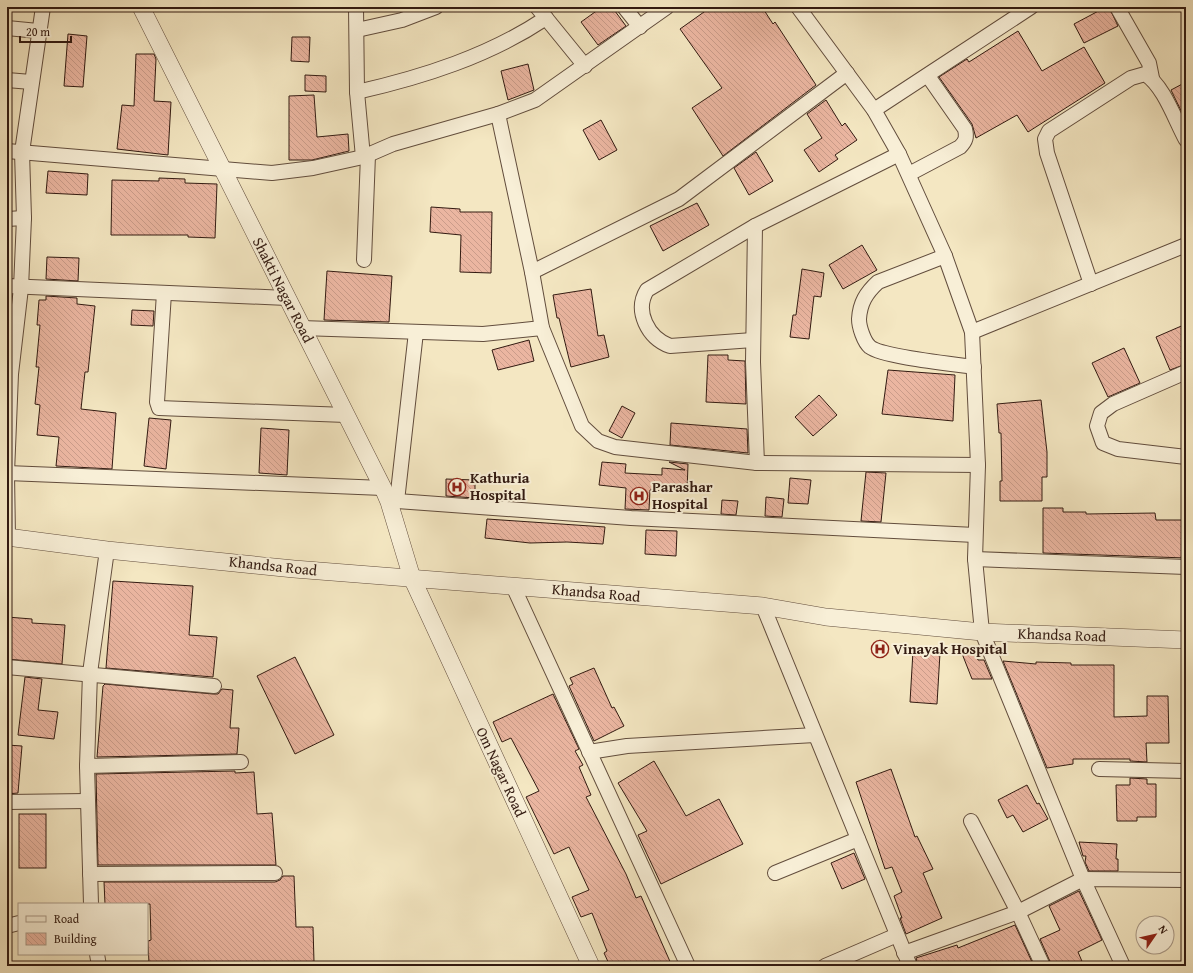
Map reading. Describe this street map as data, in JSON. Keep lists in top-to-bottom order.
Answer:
{
  "streets": {
    "street": ["Shakti Nagar Road", "Khandsa Road", "Om Nagar Road"]
  },
  "crossings": [
    ["Shakti Nagar Road", "Khandsa Road"],
    ["Shakti Nagar Road", "Om Nagar Road"],
    ["Khandsa Road", "Om Nagar Road"]
  ],
  "places": {
    "hospital": ["Kathuria Hospital", "Parashar Hospital", "Vinayak Hospital"]
  },
  "legend": ["Road", "Building"],
  "scale_bar": "20 m",
  "north": "top right"
}
